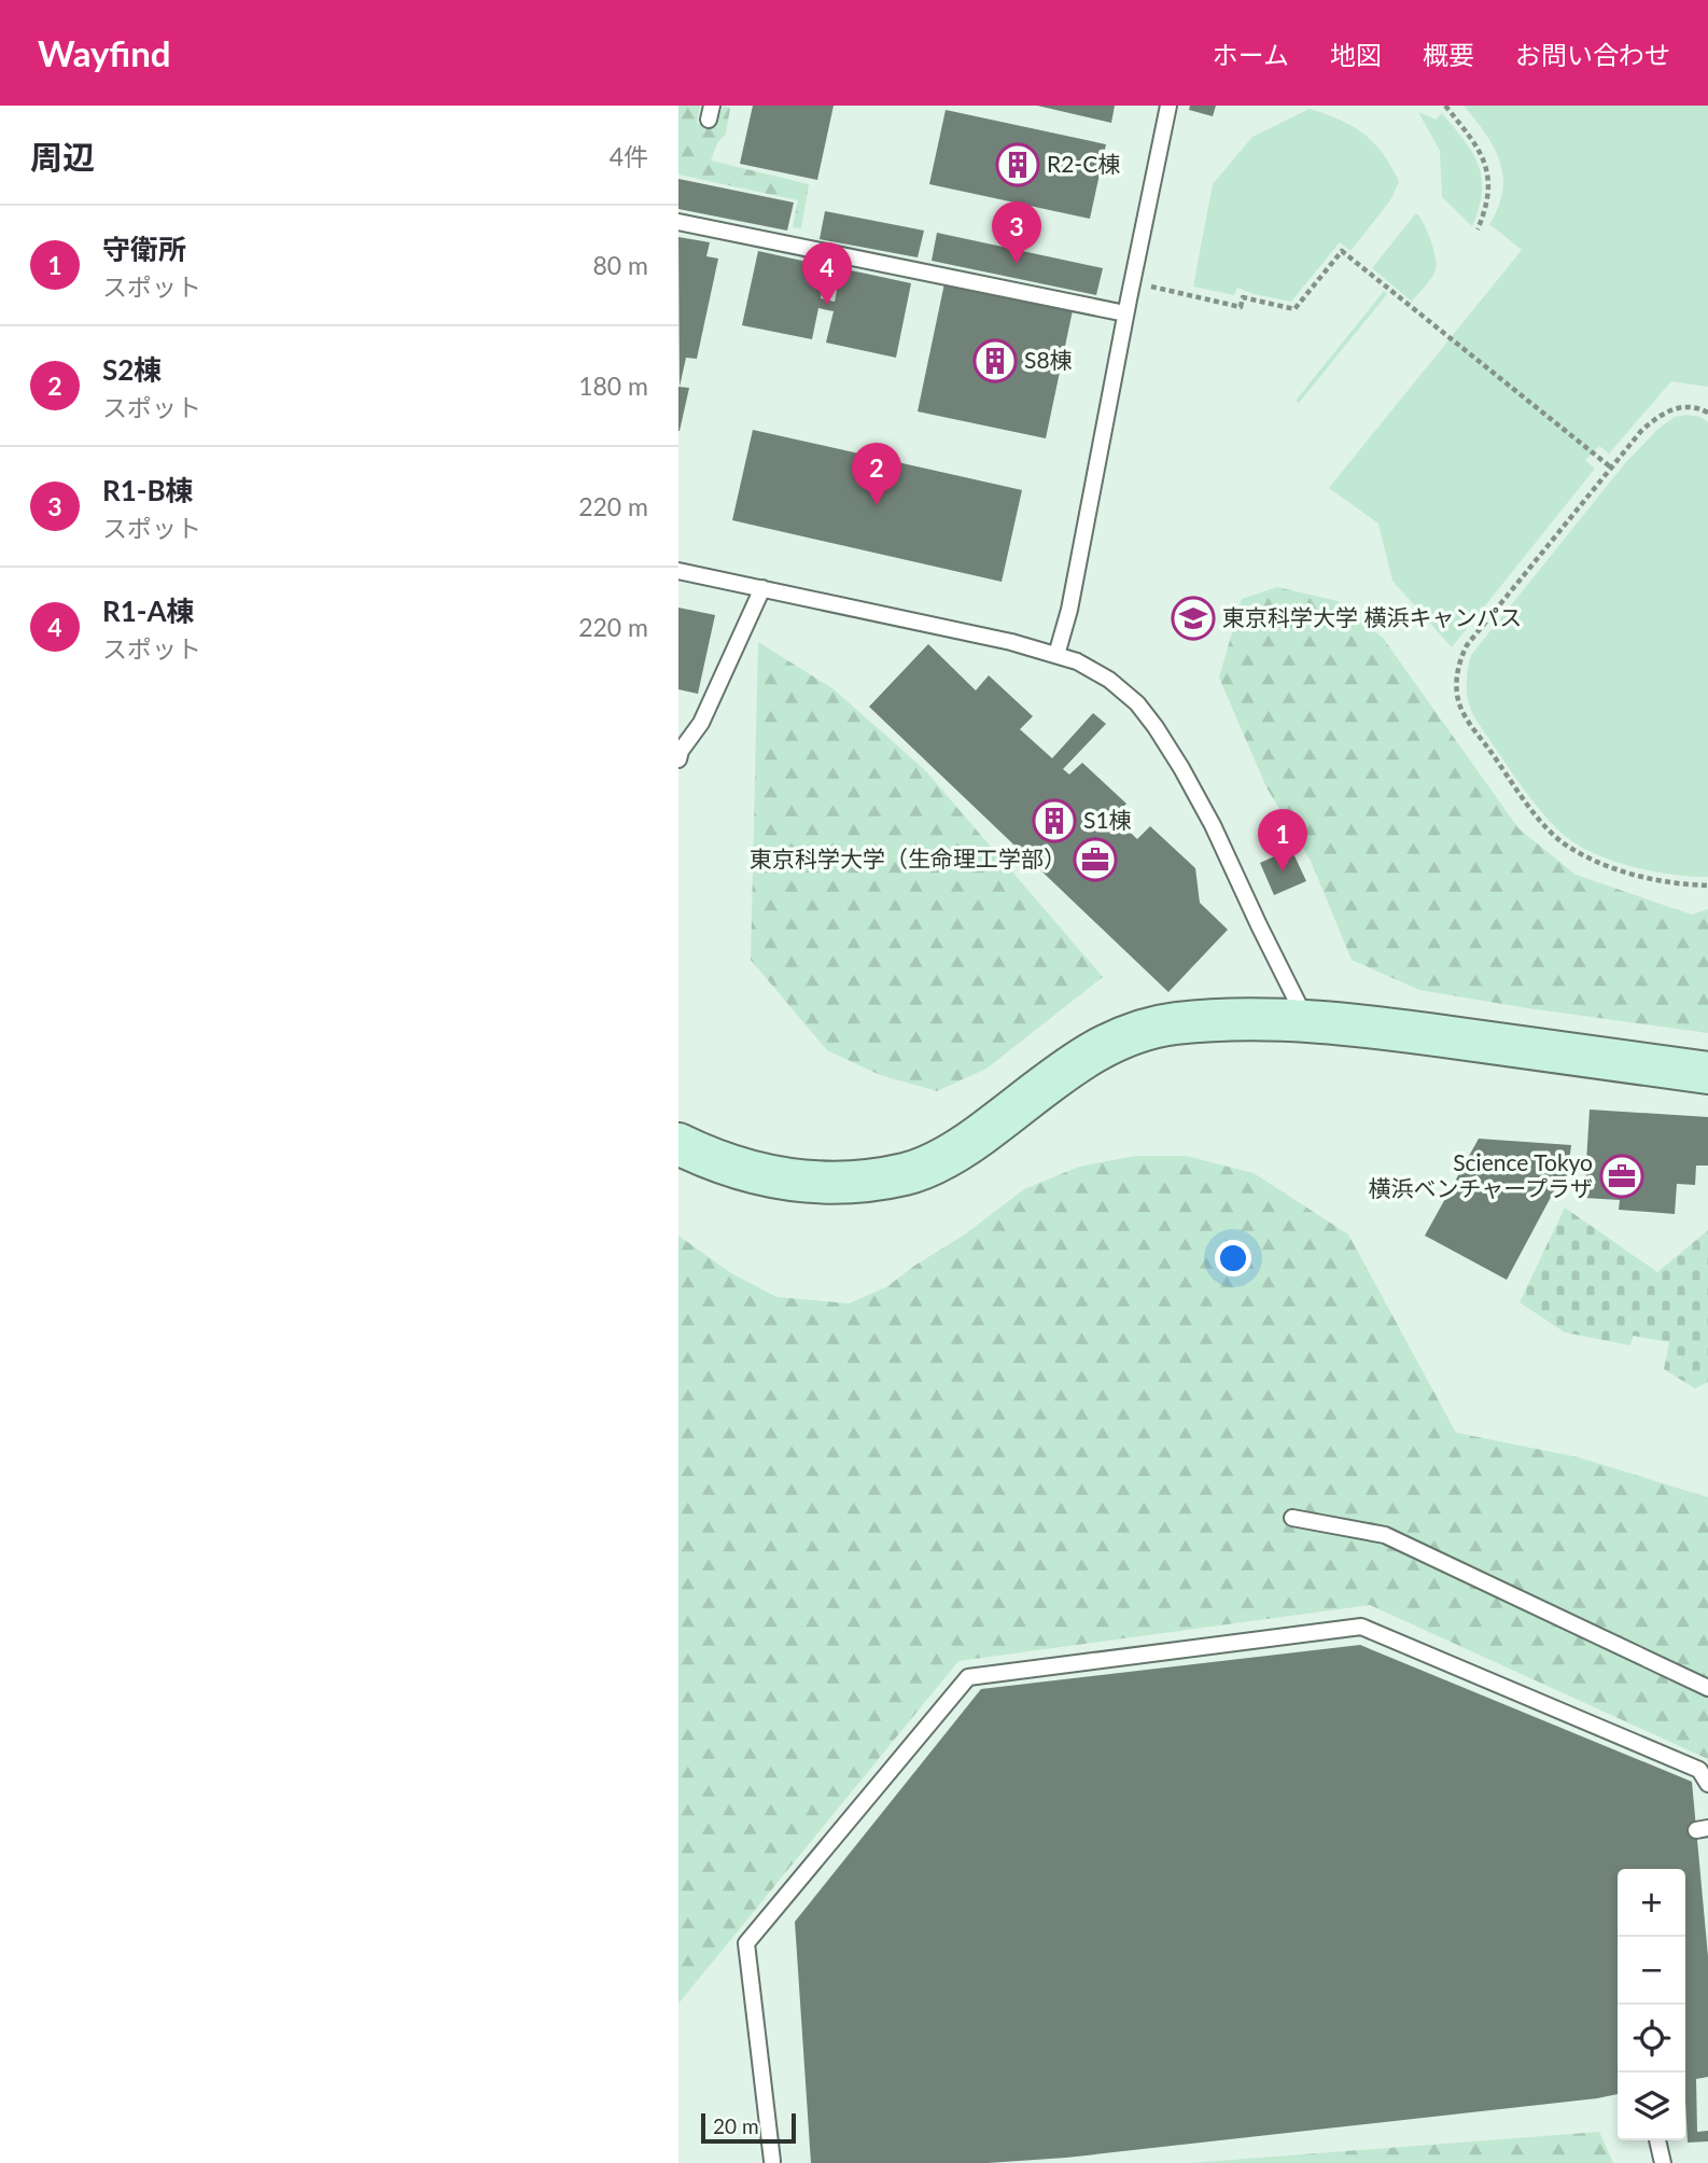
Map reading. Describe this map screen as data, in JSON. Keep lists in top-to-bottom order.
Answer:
{
  "places": {
    "building": ["R2-C棟", "S8棟", "S1棟"],
    "school or university": ["東京科学大学 横浜キャンパス"],
    "office": ["東京科学大学（生命理工学部）", "Science Tokyo 横浜ベンチャープラザ"]
  },
  "scale_bar": "20 m",
  "page": {
    "header": "Wayfind",
    "nav": [
      "ホーム",
      "地図",
      "概要",
      "お問い合わせ"
    ],
    "heading": ["周辺", "4件"],
    "pins": [
      "3",
      "4",
      "2",
      "1"
    ],
    "list": [
      {
        "mark": "1",
        "name": "守衛所",
        "note": "スポット",
        "value": "80 m"
      },
      {
        "mark": "2",
        "name": "S2棟",
        "note": "スポット",
        "value": "180 m"
      },
      {
        "mark": "3",
        "name": "R1-B棟",
        "note": "スポット",
        "value": "220 m"
      },
      {
        "mark": "4",
        "name": "R1-A棟",
        "note": "スポット",
        "value": "220 m"
      }
    ],
    "map_buttons": ["+", "−"],
    "scale": "20 m"
  }
}
